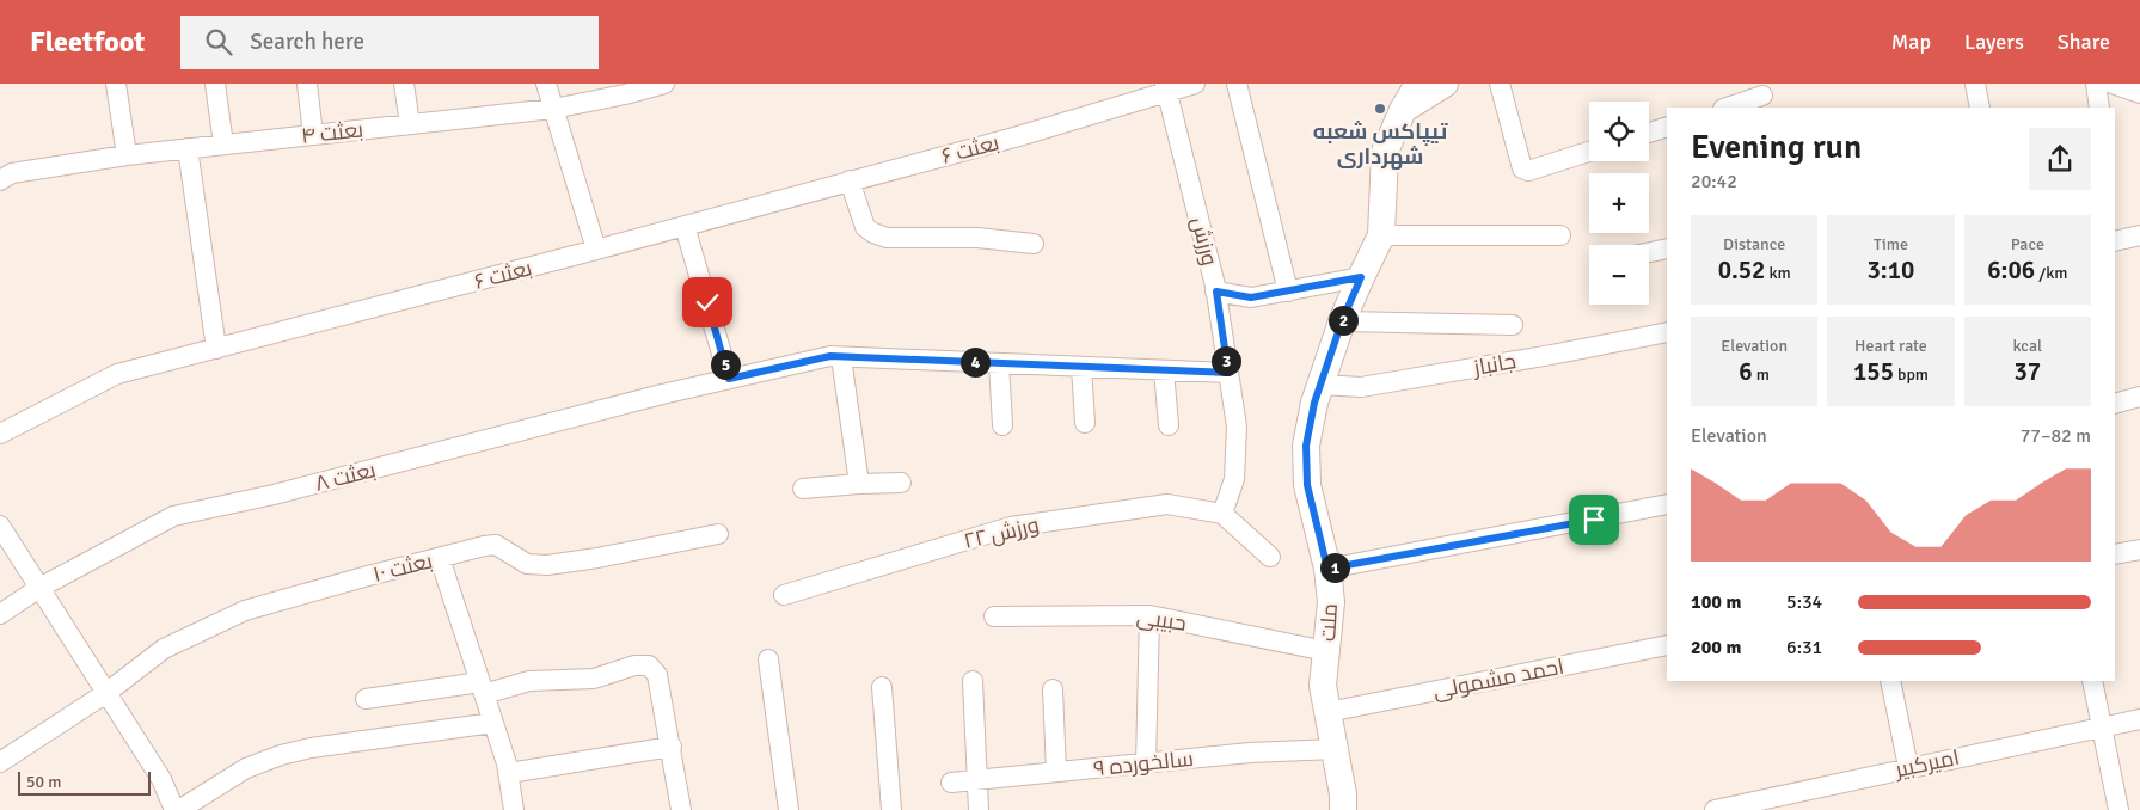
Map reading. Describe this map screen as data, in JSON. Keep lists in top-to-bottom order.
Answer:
{
  "streets": {
    "main road": ["ملت"],
    "street": [
      "بعثت ۴",
      "بعثت ۶",
      "ورزش",
      "جانباز",
      "بعثت ٨",
      "ورزش ۲۲",
      "بعثت ۱۰",
      "حبیبی",
      "احمد مشمولی",
      "سالخورده ۹",
      "امیرکبیر"
    ]
  },
  "crossings": [
    ["بعثت ۶", "ورزش"],
    ["ورزش", "بعثت ٨"],
    ["ورزش", "ورزش ۲۲"],
    ["جانباز", "ملت"],
    ["حبیبی", "ملت"],
    ["ملت", "احمد مشمولی"],
    ["ملت", "سالخورده ۹"]
  ],
  "places": ["تیپاکس شعبه شهرداری"],
  "scale_bar": "50 m",
  "page": {
    "header": "Fleetfoot",
    "search": "Search here",
    "nav": ["Map", "Layers", "Share"],
    "map_buttons": ["+", "−"],
    "heading": ["Evening run", "20:42"],
    "stats": [
      ["Distance", "0.52 km"],
      ["Time", "3:10"],
      ["Pace", "6:06 /km"],
      ["Elevation", "6 m"],
      ["Heart rate", "155 bpm"],
      ["kcal", "37"]
    ],
    "pins": [
      "2",
      "3",
      "4",
      "5",
      "1"
    ],
    "chart": ["Elevation", "77–82 m"],
    "list": [
      {
        "name": "100 m",
        "note": "5:34"
      },
      {
        "name": "200 m",
        "note": "6:31"
      }
    ],
    "scale": "50 m"
  }
}
